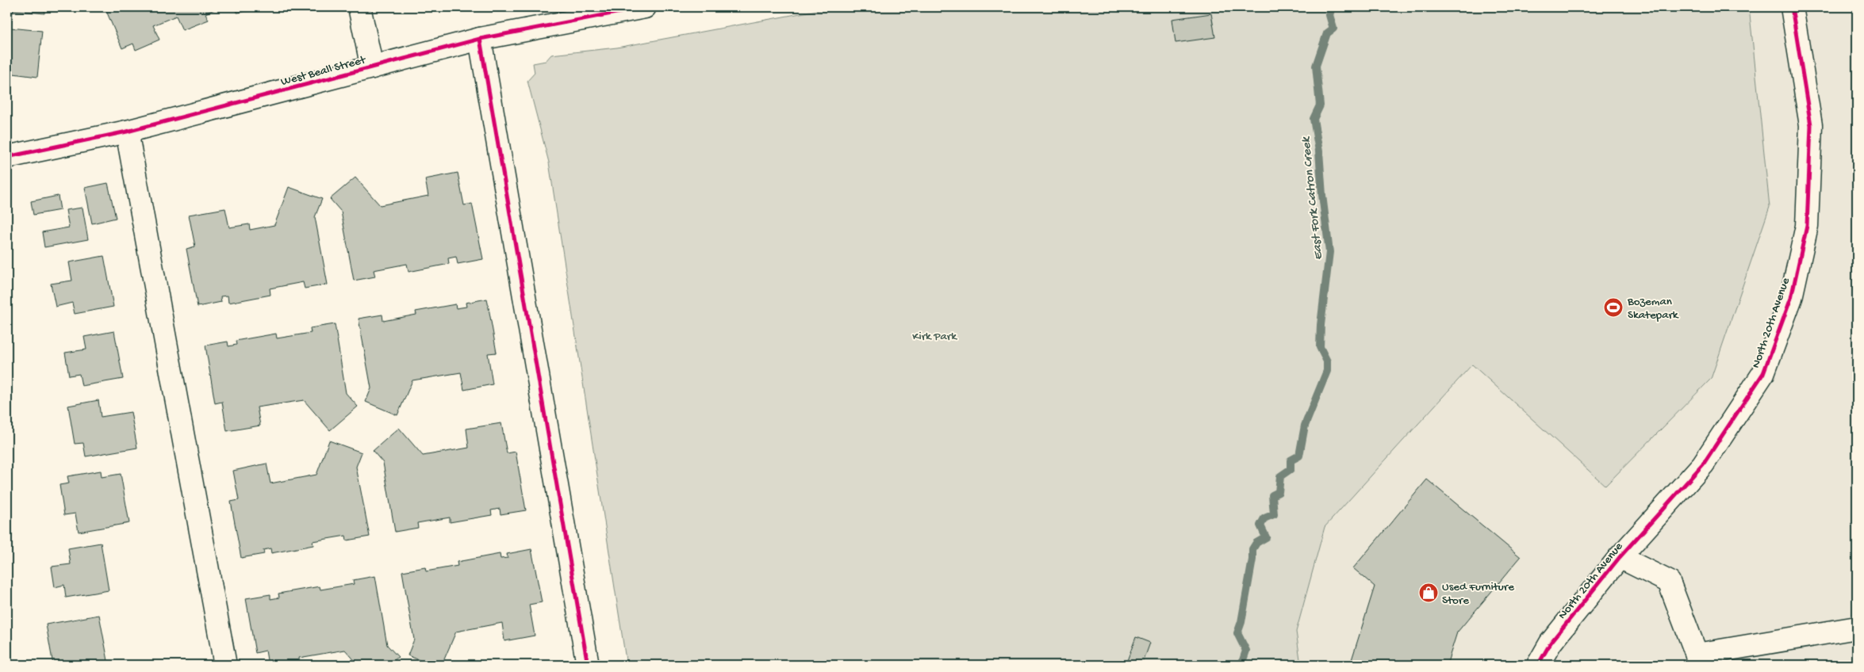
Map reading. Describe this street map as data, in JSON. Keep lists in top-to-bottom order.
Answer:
{
  "streets": {
    "street": ["West Beall Street", "North 20th Avenue"]
  },
  "water": ["East Fork Catron Creek"],
  "parks": ["Kirk Park"],
  "places": {
    "sports": ["Bozeman Skatepark"],
    "shop": ["Used Furniture Store"]
  }
}
